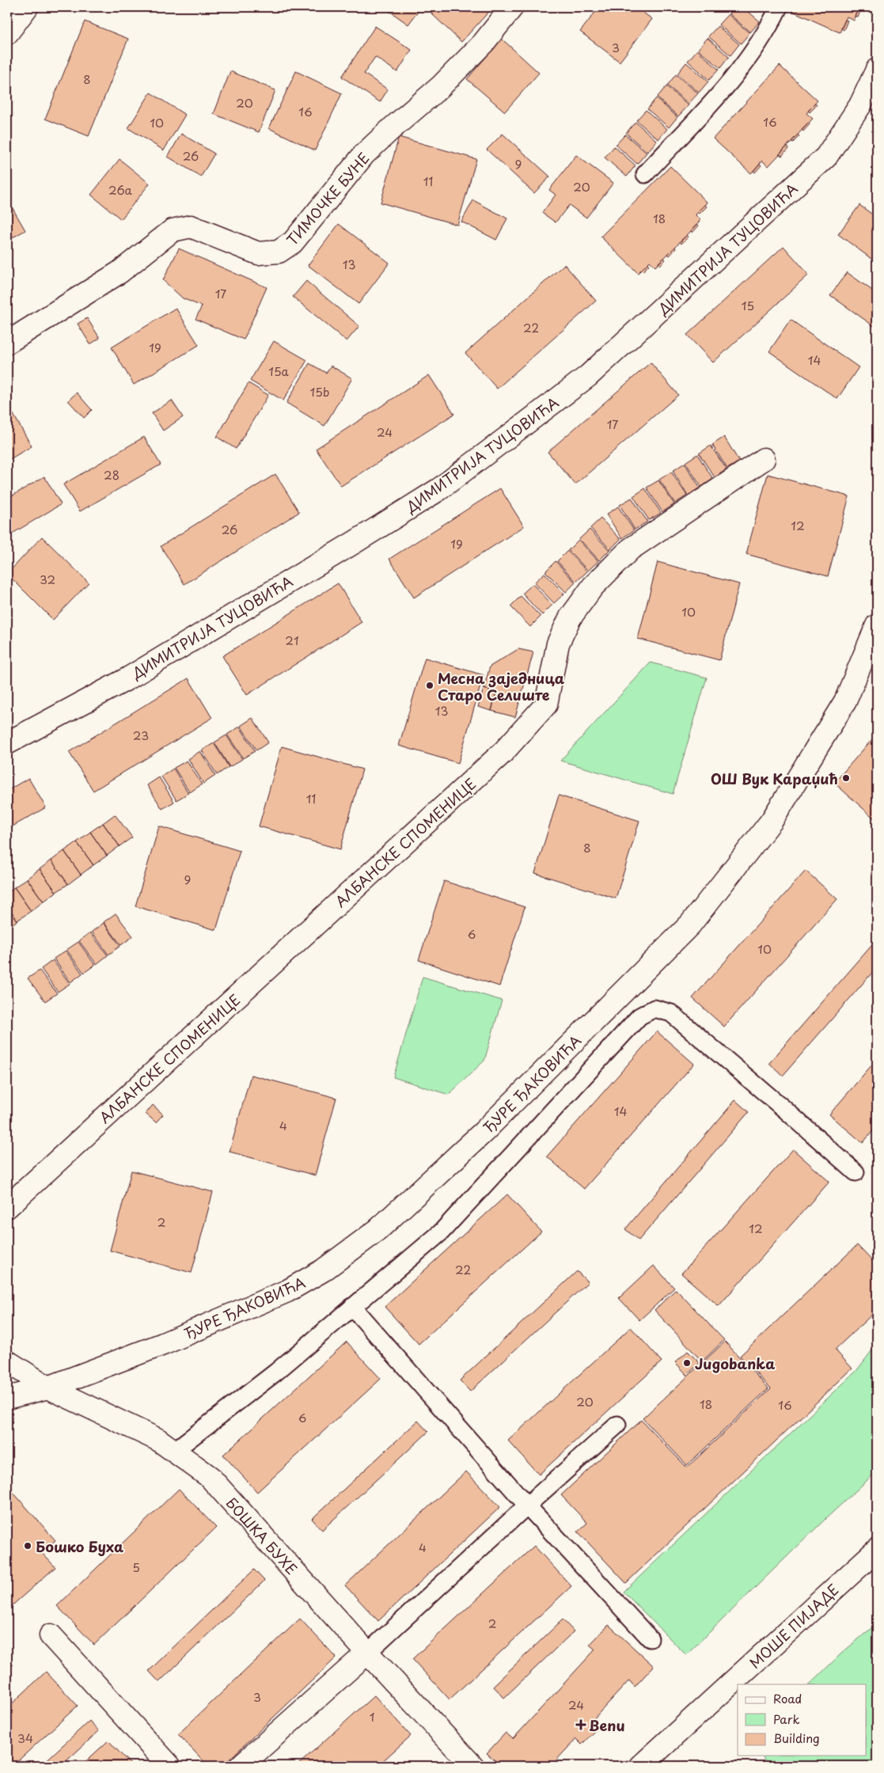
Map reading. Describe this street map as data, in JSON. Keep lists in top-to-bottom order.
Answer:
{
  "streets": {
    "street": [
      "ТИМОЧКЕ БУНЕ",
      "ДИМИТРИЈА ТУЦОВИЋА",
      "АЛБАНСКЕ СПОМЕНИЦЕ",
      "ЂУРЕ ЂАКОВИЋА",
      "БОШКА БУХЕ",
      "МОШЕ ПИЈАДЕ"
    ]
  },
  "crossings": [
    ["ЂУРЕ ЂАКОВИЋА", "БОШКА БУХЕ"]
  ],
  "places": {
    "other": [
      "Месна заједница Старо Селиште",
      "ОШ Вук Караџић",
      "Jugobanka",
      "Бошко Буха"
    ],
    "health": ["Benu"]
  },
  "house_numbers": [
    "3",
    "8",
    "20",
    "16",
    "16",
    "10",
    "26",
    "9",
    "11",
    "20",
    "26a",
    "18",
    "13",
    "17",
    "15",
    "22",
    "19",
    "14",
    "15a",
    "15b",
    "17",
    "24",
    "28",
    "12",
    "26",
    "19",
    "32",
    "10",
    "21",
    "13",
    "23",
    "11",
    "8",
    "9",
    "6",
    "10",
    "14",
    "4",
    "2",
    "12",
    "22",
    "20",
    "18",
    "16",
    "6",
    "4",
    "5",
    "2",
    "3",
    "24",
    "1",
    "34"
  ],
  "legend": ["Road", "Park", "Building"]
}
